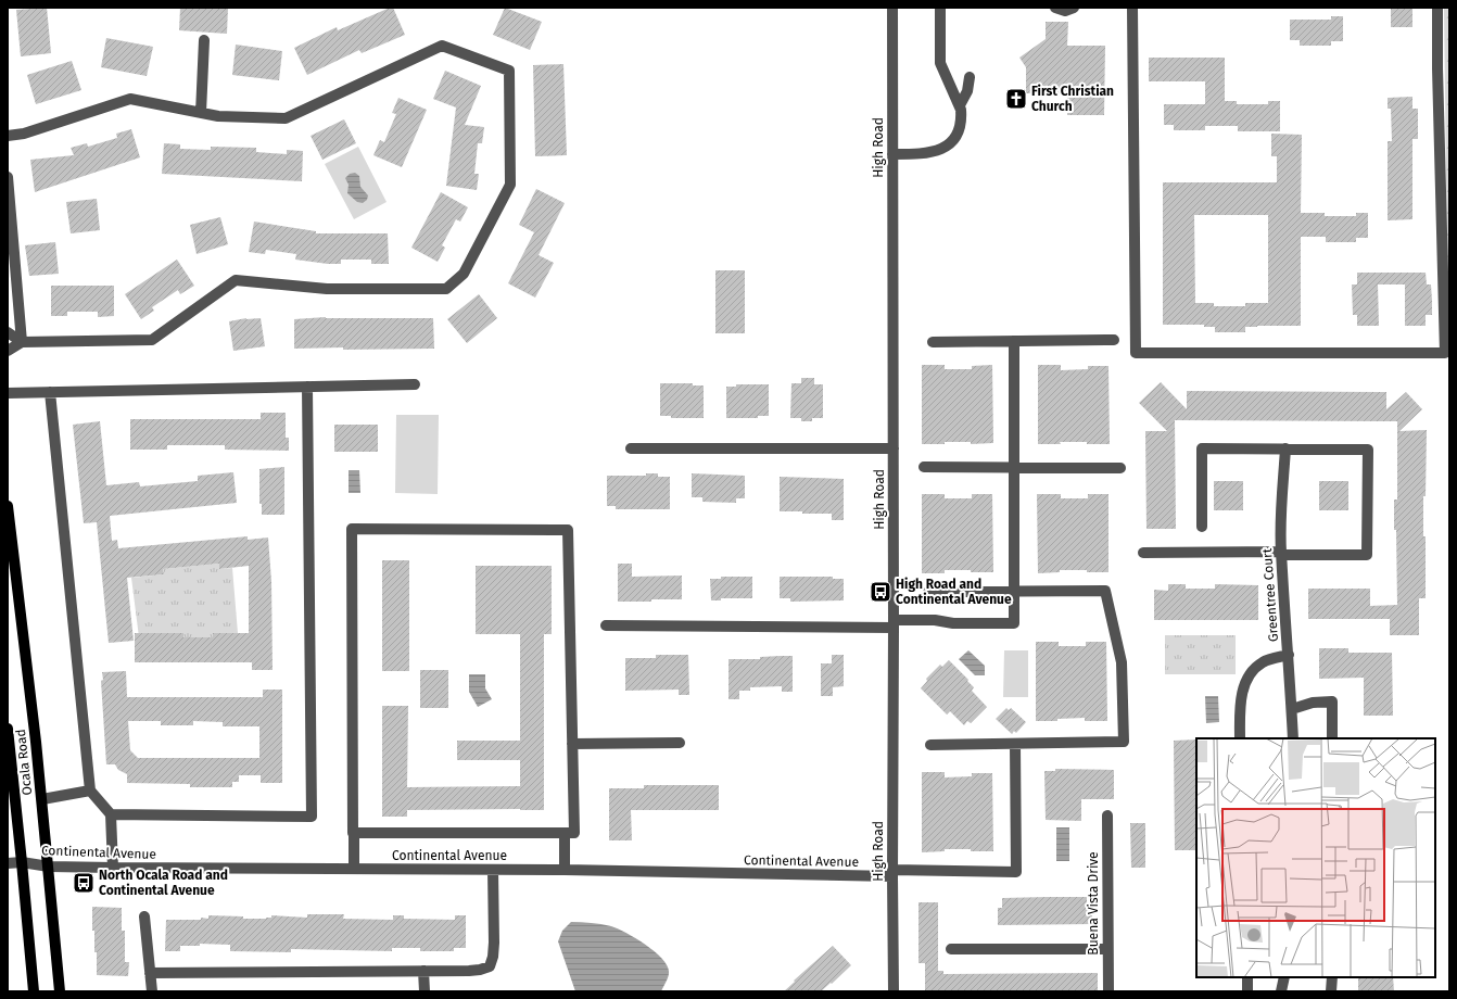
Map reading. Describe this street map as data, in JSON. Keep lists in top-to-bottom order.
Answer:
{
  "streets": {
    "main road": ["Ocala Road"],
    "street": [
      "High Road",
      "Greentree Court",
      "Continental Avenue",
      "Buena Vista Drive"
    ]
  },
  "crossings": [
    ["High Road", "Continental Avenue"],
    ["Ocala Road", "Continental Avenue"]
  ],
  "places": {
    "church": ["First Christian Church"],
    "bus stop": ["High Road and Continental Avenue", "North Ocala Road and Continental Avenue"]
  }
}
